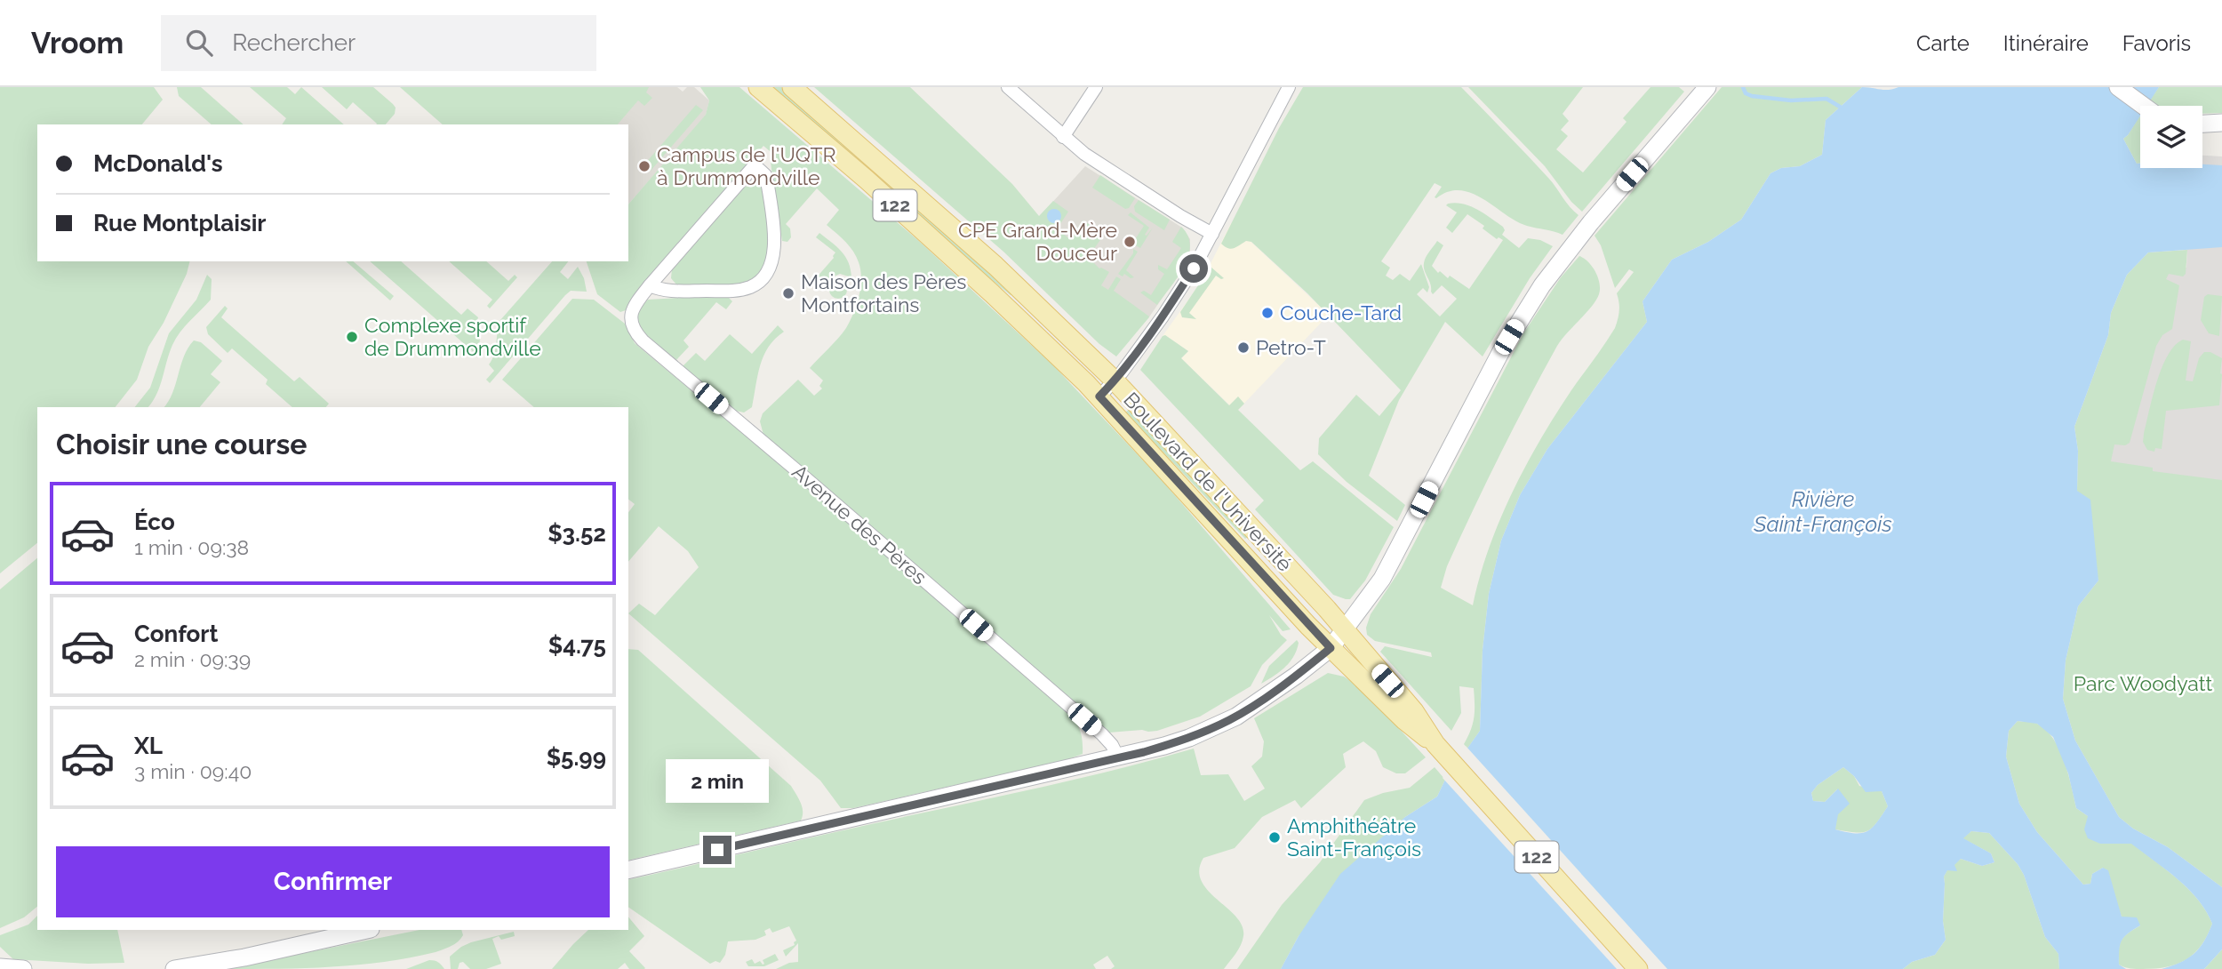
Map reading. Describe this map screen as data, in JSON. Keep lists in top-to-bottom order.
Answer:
{
  "streets": {
    "main road": ["122", "Boulevard de l'Université"],
    "street": ["Avenue des Pères"]
  },
  "crossings": [
    ["122", "Boulevard de l'Université"]
  ],
  "water": ["Rivière Saint-François"],
  "parks": ["Parc Woodyatt"],
  "places": [
    "Campus de l'UQTR à Drummondville",
    "CPE Grand-Mère Douceur",
    "Maison des Pères Montfortains",
    "Couche-Tard",
    "Complexe sportif de Drummondville",
    "Petro-T",
    "Amphithéâtre Saint-François"
  ],
  "page": {
    "header": "Vroom",
    "search": "Rechercher",
    "nav": ["Carte", "Itinéraire", "Favoris"],
    "banner": ["McDonald's", "Rue Montplaisir"],
    "heading": "Choisir une course",
    "list": [
      {
        "name": "Éco",
        "note": "1 min · 09:38",
        "value": "$3.52"
      },
      {
        "name": "Confort",
        "note": "2 min · 09:39",
        "value": "$4.75"
      },
      {
        "name": "XL",
        "note": "3 min · 09:40",
        "value": "$5.99"
      }
    ],
    "bubble": "2 min",
    "buttons": "Confirmer"
  }
}
